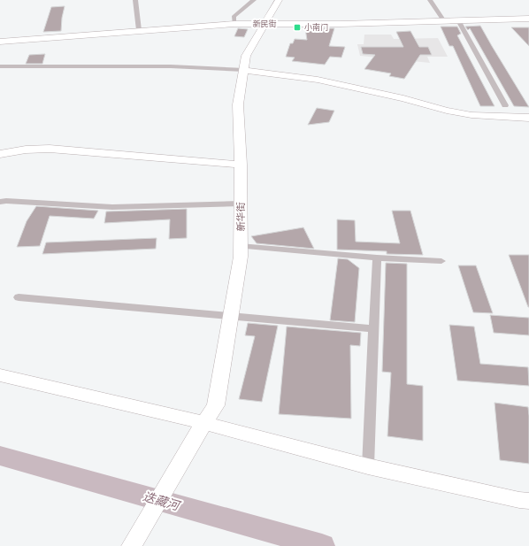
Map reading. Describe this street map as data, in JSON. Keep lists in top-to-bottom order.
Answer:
{
  "streets": {
    "street": ["新民街", "新华街"]
  },
  "crossings": [
    ["新民街", "新华街"]
  ],
  "water": ["迭藏河"],
  "places": {
    "transit": ["小南门"]
  }
}
